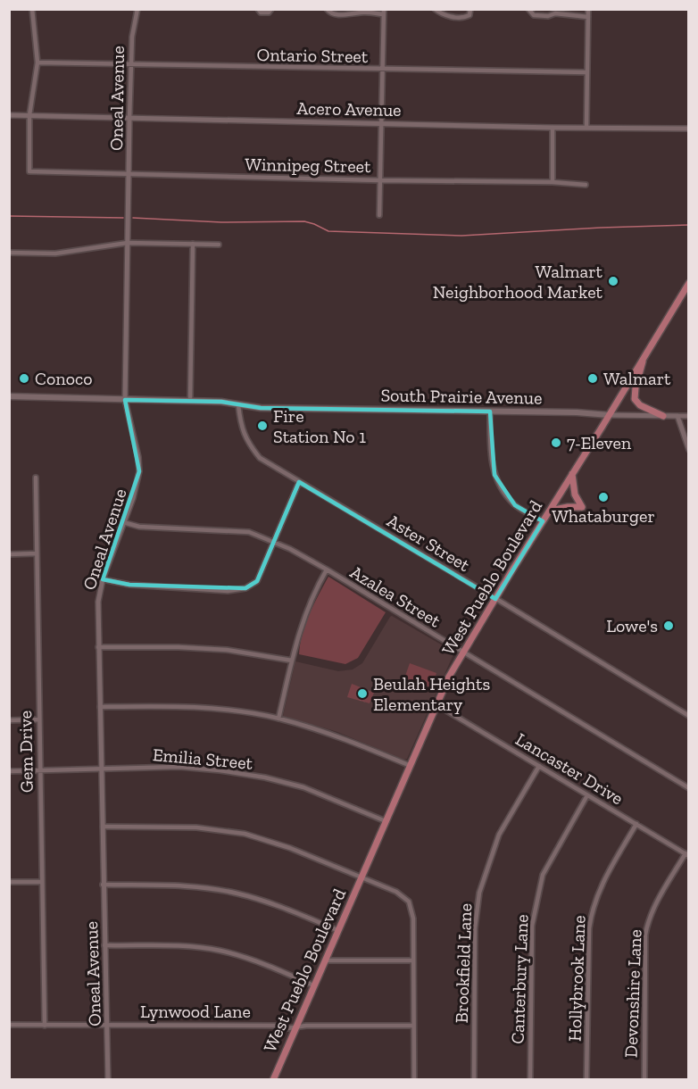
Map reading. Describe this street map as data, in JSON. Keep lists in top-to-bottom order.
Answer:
{
  "streets": {
    "main road": ["South Prairie Avenue", "West Pueblo Boulevard"],
    "street": [
      "Ontario Street",
      "Oneal Avenue",
      "Acero Avenue",
      "Winnipeg Street",
      "Aster Street",
      "Azalea Street",
      "Gem Drive",
      "Emilia Street",
      "Lancaster Drive",
      "Brookfield Lane",
      "Hollybrook Lane",
      "Canterbury Lane",
      "Devonshire Lane",
      "Lynwood Lane"
    ]
  },
  "crossings": [
    ["Ontario Street", "Oneal Avenue"],
    ["Oneal Avenue", "Acero Avenue"],
    ["Oneal Avenue", "Winnipeg Street"],
    ["Oneal Avenue", "South Prairie Avenue"],
    ["Oneal Avenue", "Azalea Street"],
    ["Oneal Avenue", "Emilia Street"],
    ["Oneal Avenue", "Lynwood Lane"],
    ["Acero Avenue", "Winnipeg Street"],
    ["South Prairie Avenue", "Aster Street"],
    ["South Prairie Avenue", "West Pueblo Boulevard"],
    ["Aster Street", "West Pueblo Boulevard"],
    ["West Pueblo Boulevard", "Azalea Street"],
    ["West Pueblo Boulevard", "Emilia Street"],
    ["West Pueblo Boulevard", "Lancaster Drive"],
    ["West Pueblo Boulevard", "Lynwood Lane"],
    ["Gem Drive", "Emilia Street"],
    ["Gem Drive", "Lynwood Lane"],
    ["Lancaster Drive", "Brookfield Lane"],
    ["Lancaster Drive", "Hollybrook Lane"],
    ["Lancaster Drive", "Canterbury Lane"],
    ["Lancaster Drive", "Devonshire Lane"]
  ],
  "places": [
    "Walmart Neighborhood Market",
    "Conoco",
    "Walmart",
    "Fire Station No 1",
    "7-Eleven",
    "Whataburger",
    "Lowe's",
    "Beulah Heights Elementary"
  ]
}
